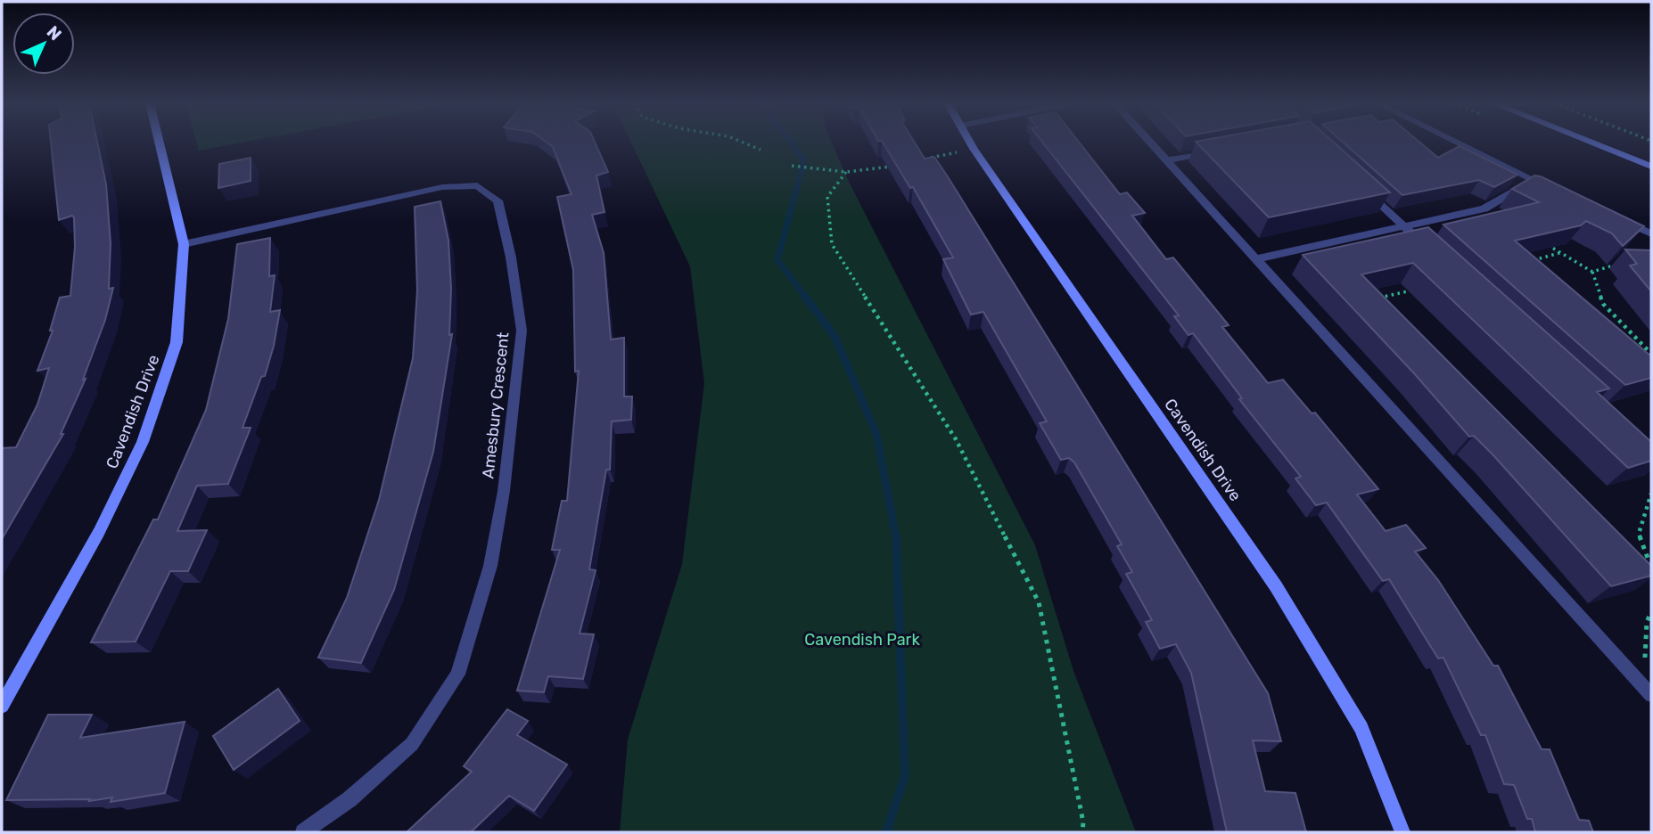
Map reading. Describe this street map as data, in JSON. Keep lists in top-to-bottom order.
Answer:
{
  "streets": {
    "street": ["Amesbury Crescent", "Cavendish Drive"]
  },
  "crossings": [
    ["Amesbury Crescent", "Cavendish Drive"]
  ],
  "parks": ["Cavendish Park"],
  "north": "top right"
}
